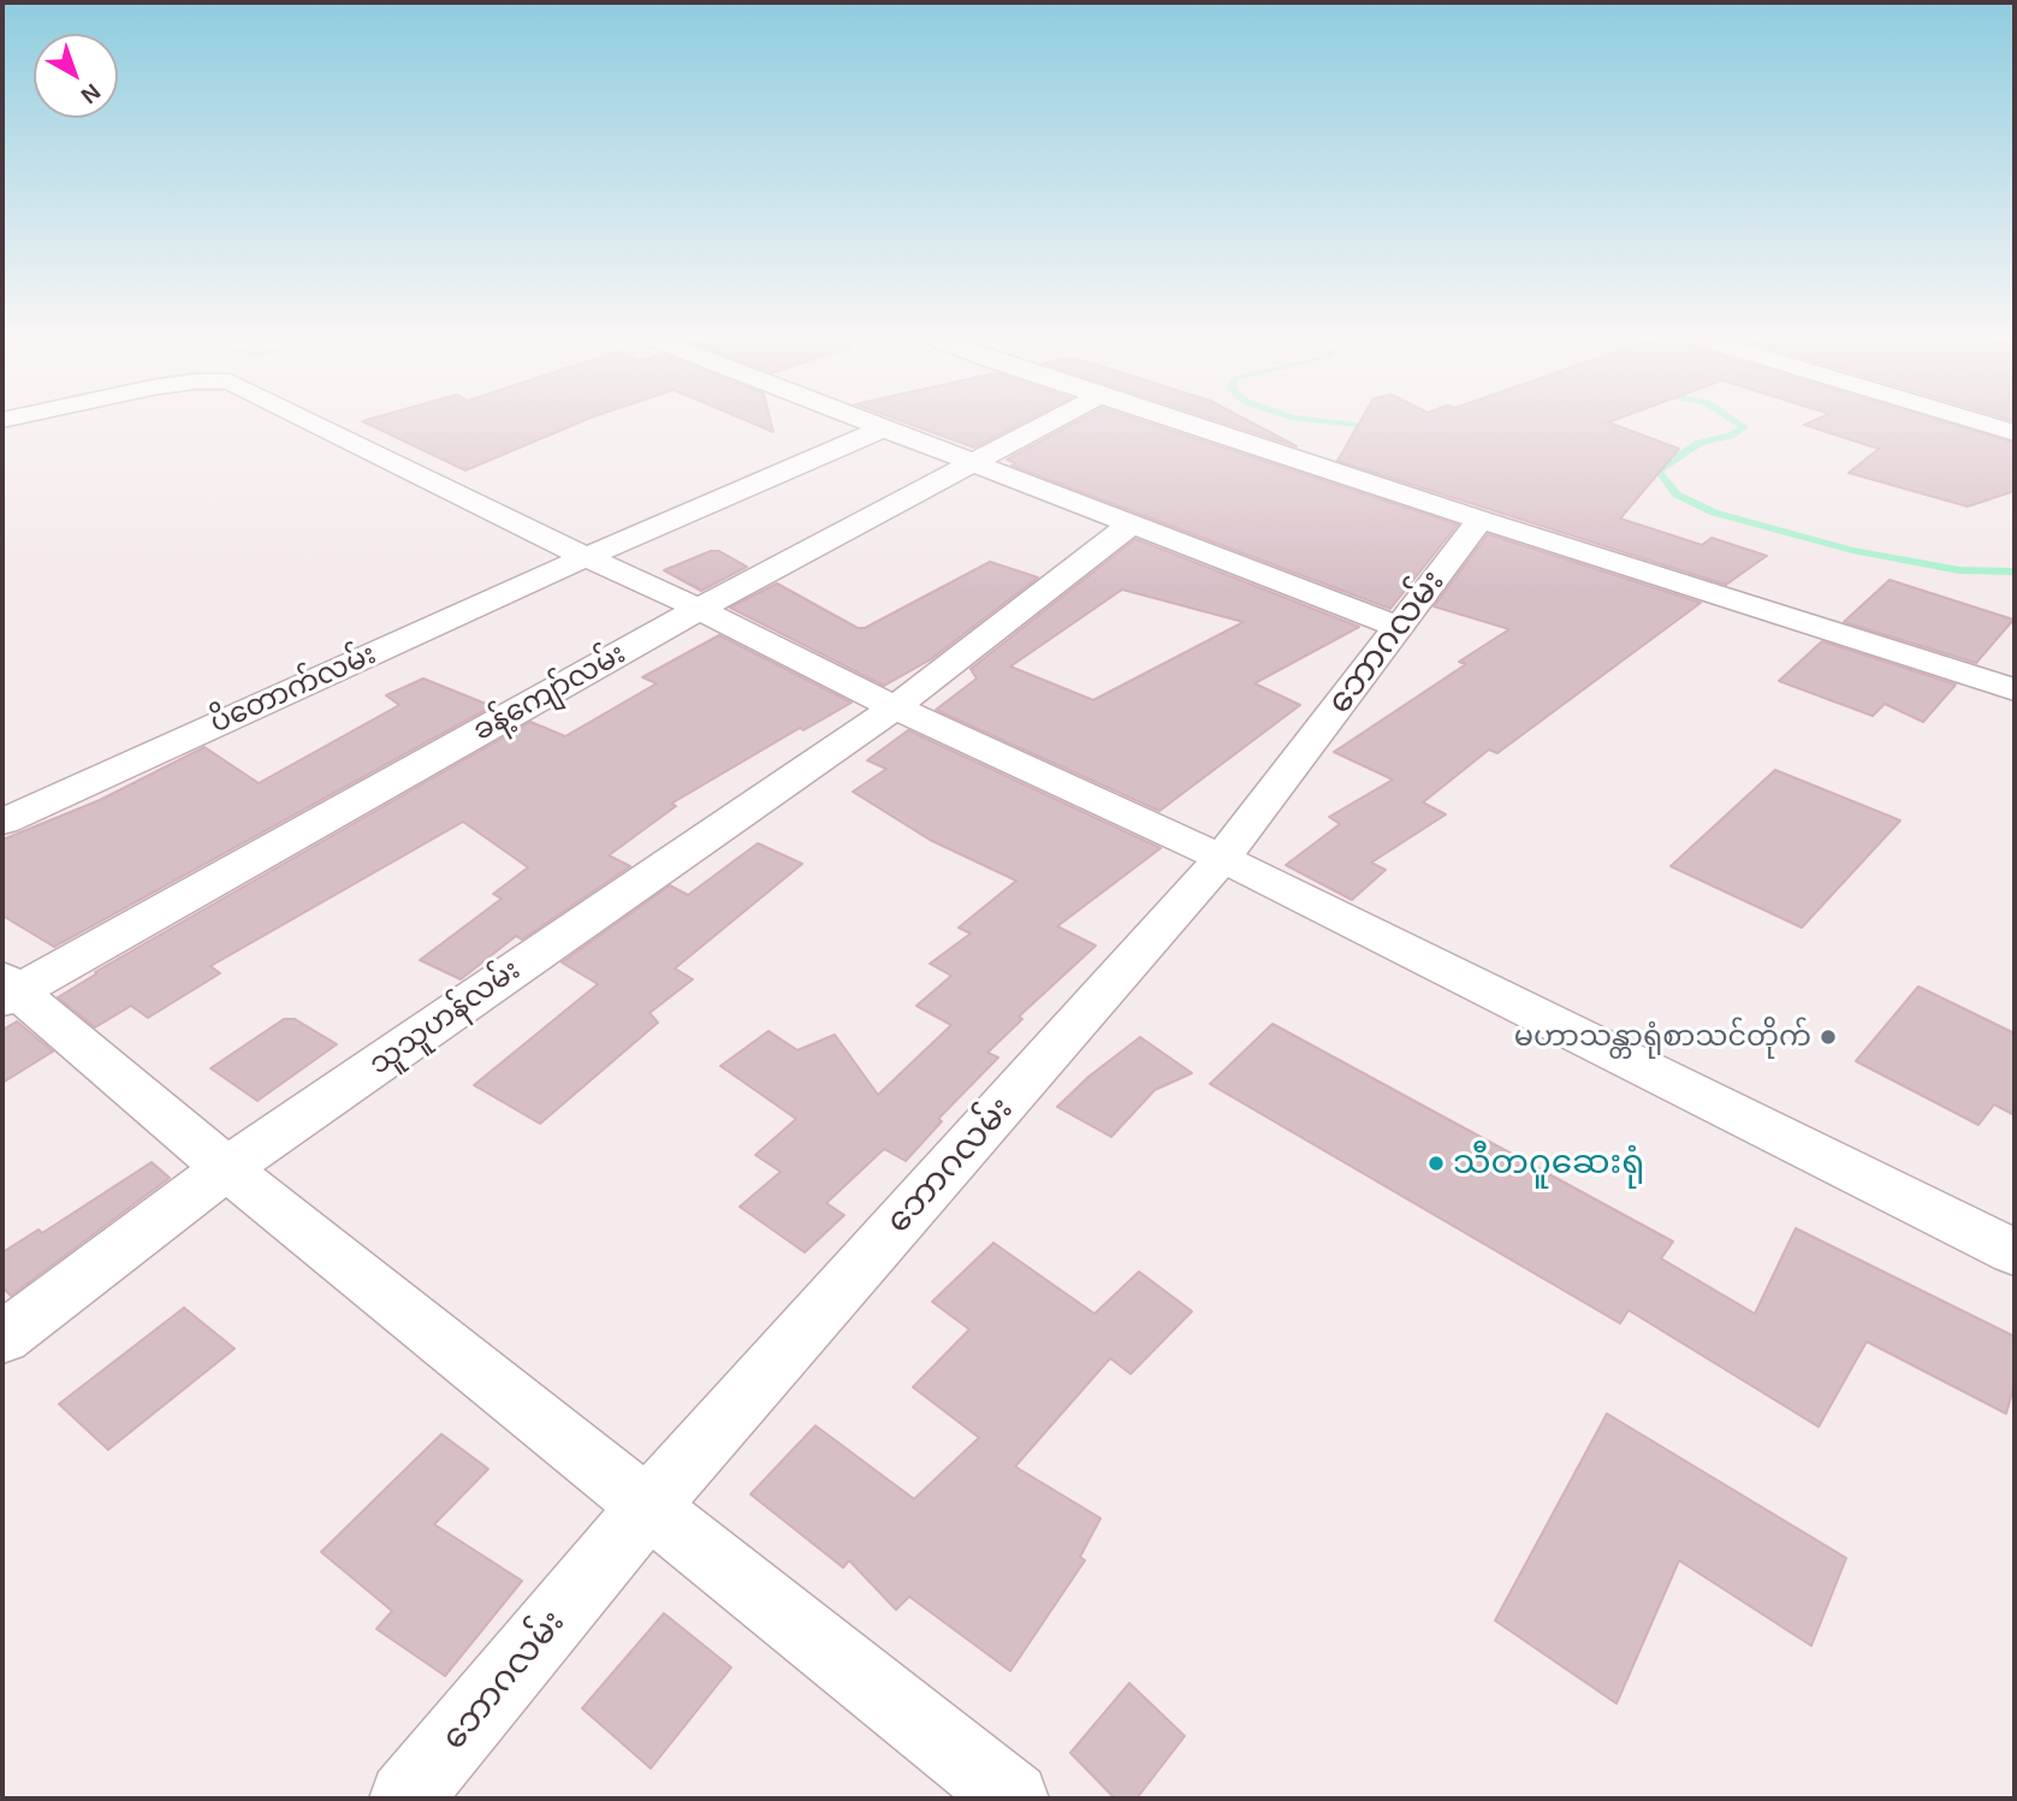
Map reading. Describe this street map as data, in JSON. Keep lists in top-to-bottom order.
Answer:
{
  "streets": {
    "street": [
      "ဘောဂလမ်း",
      "ပိတောက်လမ်း",
      "ခန့်ကျော်လမ်း",
      "သူသူဟန်လမ်း"
    ]
  },
  "places": ["မဟာသန္တာရုံစာသင်တိုက်", "သီတဂူဆေးရုံ"],
  "north": "bottom right"
}
